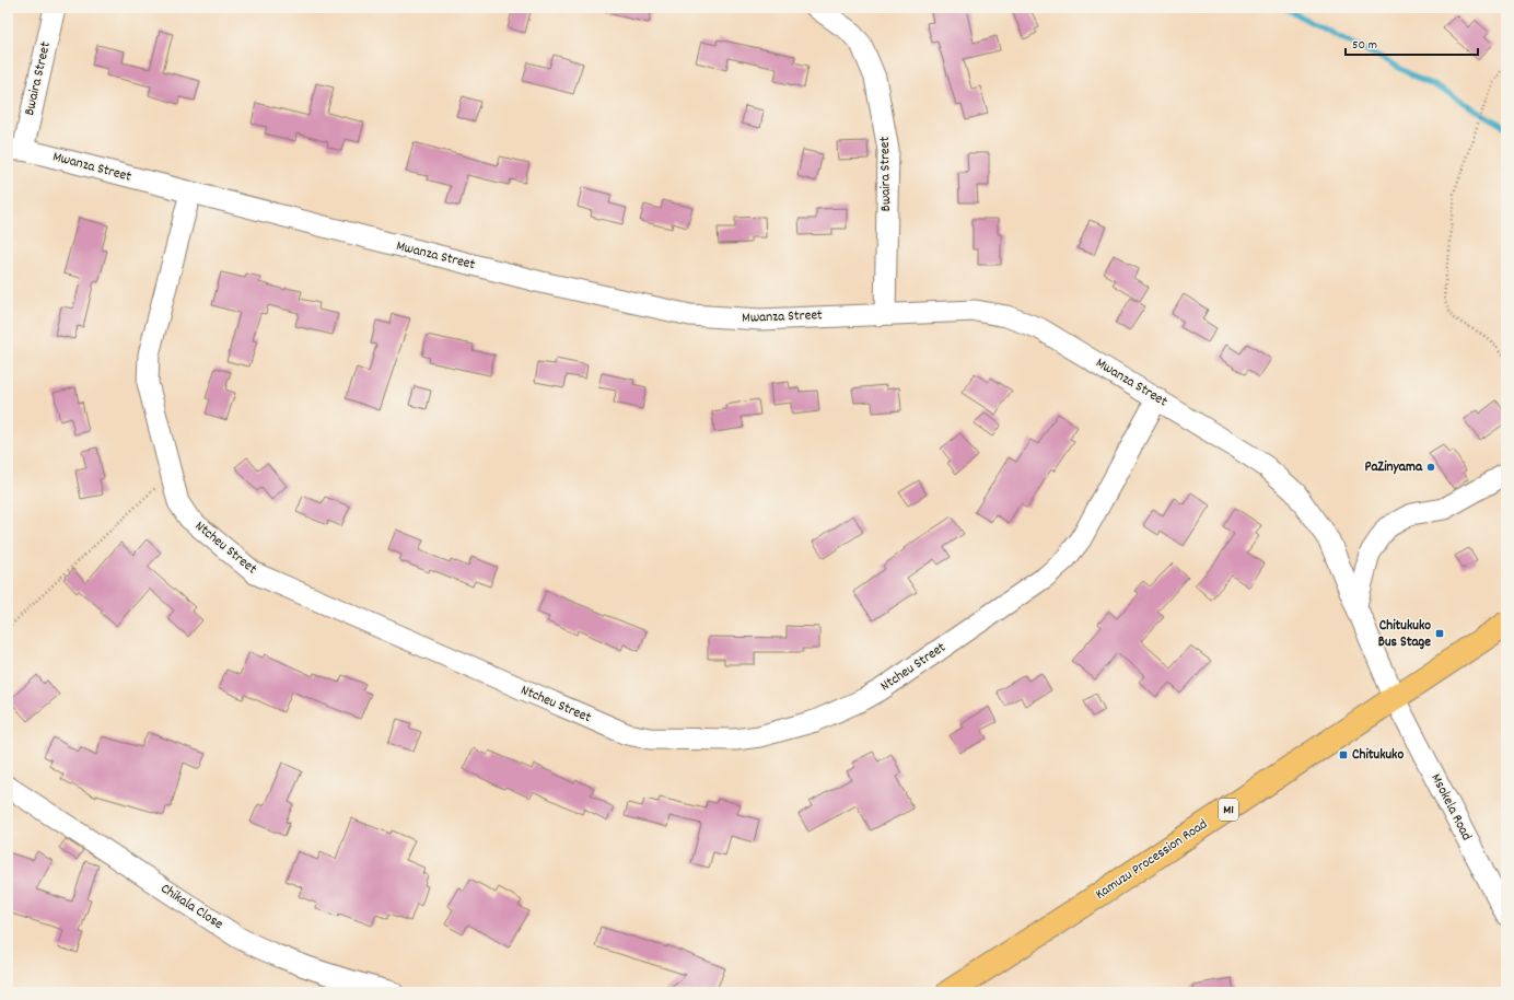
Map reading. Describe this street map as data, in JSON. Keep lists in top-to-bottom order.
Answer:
{
  "streets": {
    "highway": ["M1", "Kamuzu Procession Road"],
    "street": [
      "Bwaira Street",
      "Mwanza Street",
      "Ntcheu Street",
      "Msokela Road",
      "Chikala Close"
    ]
  },
  "crossings": [
    ["Bwaira Street", "Mwanza Street"],
    ["Mwanza Street", "Ntcheu Street"],
    ["Mwanza Street", "Msokela Road"],
    ["Mwanza Street", "Kamuzu Procession Road"],
    ["Msokela Road", "Kamuzu Procession Road"]
  ],
  "places": {
    "other": ["PaZinyama"],
    "transit": ["Chitukuko Bus Stage", "Chitukuko"]
  },
  "scale_bar": "50 m"
}
